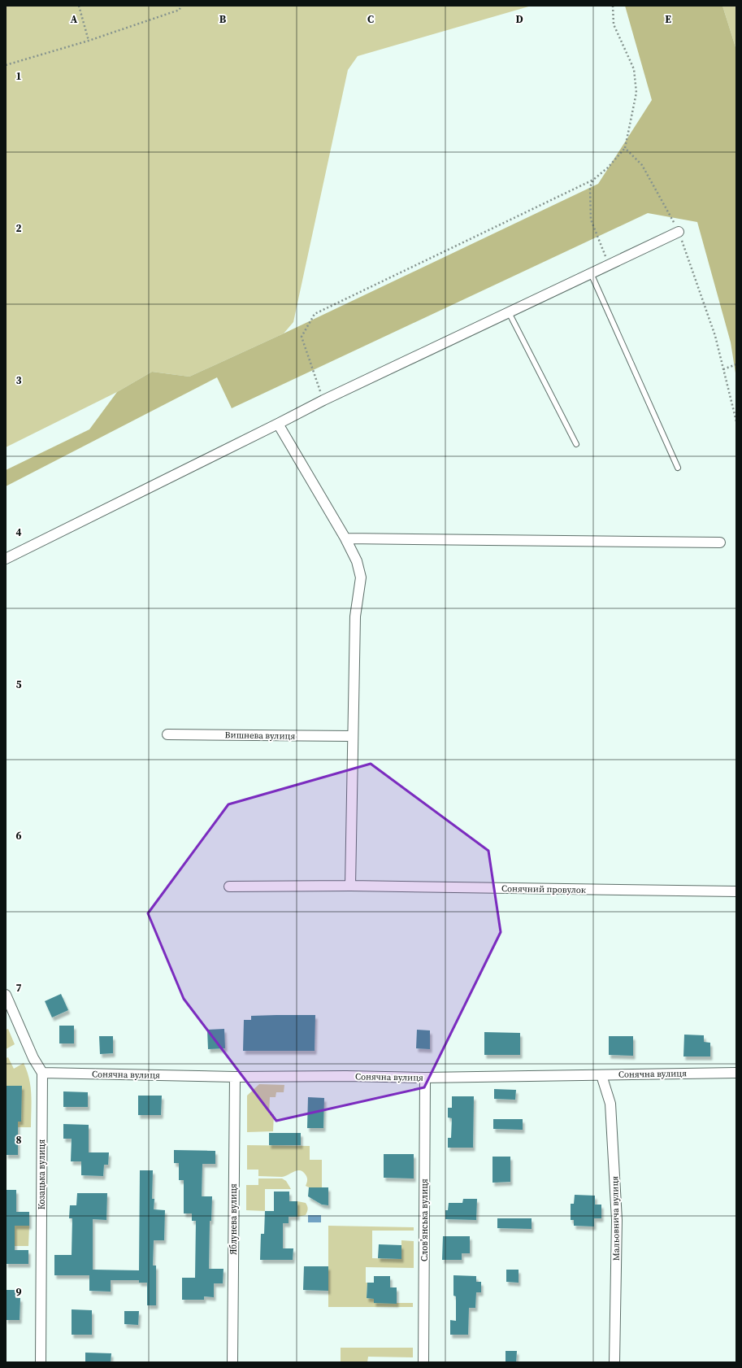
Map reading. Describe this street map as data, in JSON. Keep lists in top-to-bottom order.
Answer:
{
  "streets": {
    "street": [
      "Вишнева вулиця",
      "Сонячний провулок",
      "Сонячна вулиця",
      "Козацька вулиця",
      "Мальовнича вулиця",
      "Яблунева вулиця",
      "Словʼянська вулиця"
    ]
  },
  "crossings": [
    ["Сонячна вулиця", "Козацька вулиця"],
    ["Сонячна вулиця", "Мальовнича вулиця"],
    ["Сонячна вулиця", "Яблунева вулиця"],
    ["Сонячна вулиця", "Словʼянська вулиця"]
  ],
  "grid": {
    "columns": [
      "A",
      "B",
      "C",
      "D",
      "E"
    ],
    "rows": [
      "1",
      "2",
      "3",
      "4",
      "5",
      "6",
      "7",
      "8",
      "9"
    ]
  }
}
